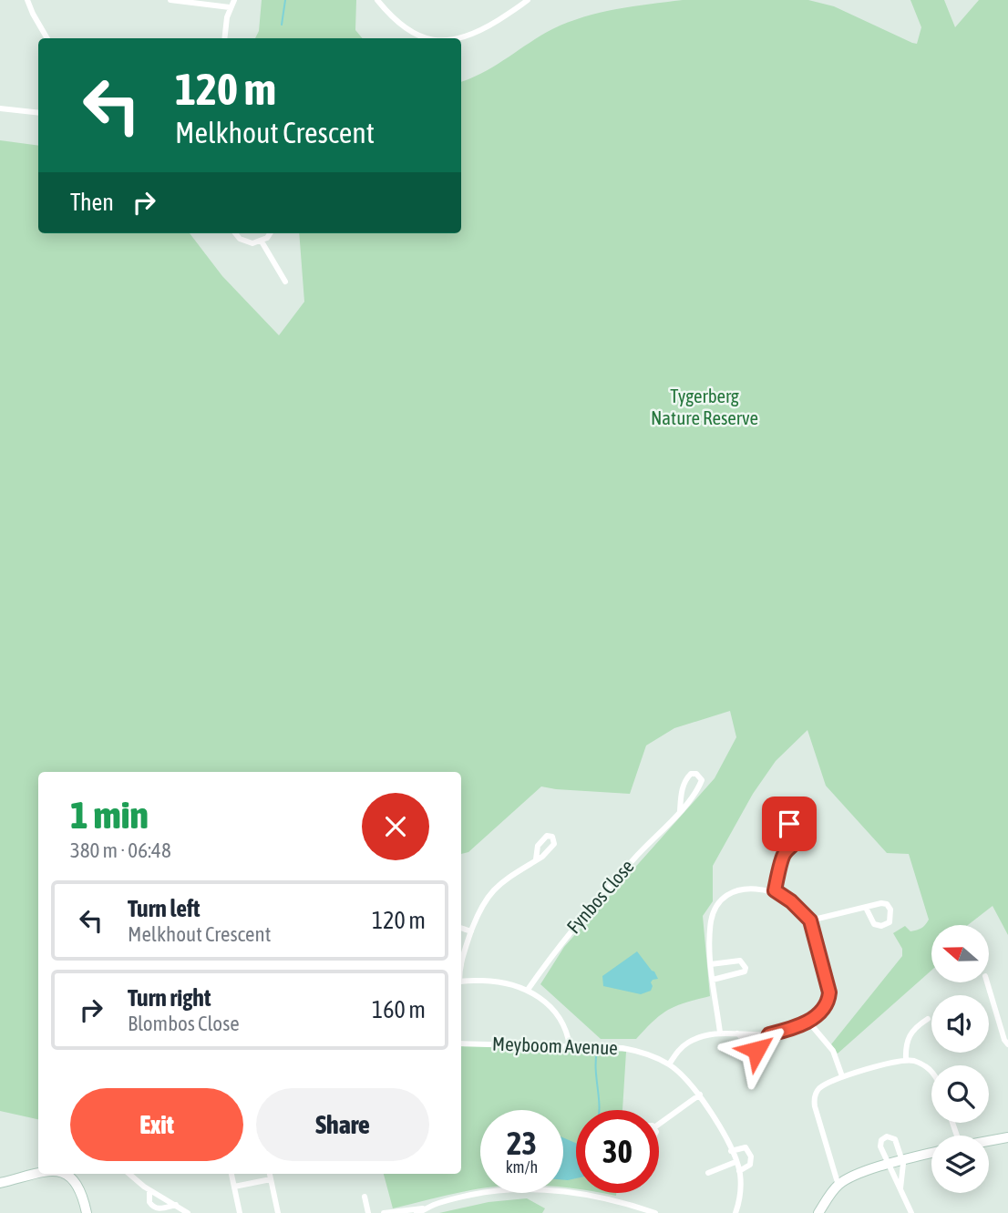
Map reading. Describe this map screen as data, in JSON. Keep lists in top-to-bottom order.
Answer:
{
  "streets": {
    "street": ["Fynbos Close", "Meyboom Avenue"]
  },
  "parks": ["Tygerberg Nature Reserve"],
  "north": "left",
  "page": {
    "turn": ["120 m", "Melkhout Crescent"],
    "then": "Then",
    "heading": ["1 min", "380 m · 06:48"],
    "list": [
      {
        "name": "Turn left",
        "note": "Melkhout Crescent",
        "value": "120 m"
      },
      {
        "name": "Turn right",
        "note": "Blombos Close",
        "value": "160 m"
      }
    ],
    "buttons": ["Exit", "Share"],
    "speed": "23 km/h",
    "limit": "30"
  }
}
